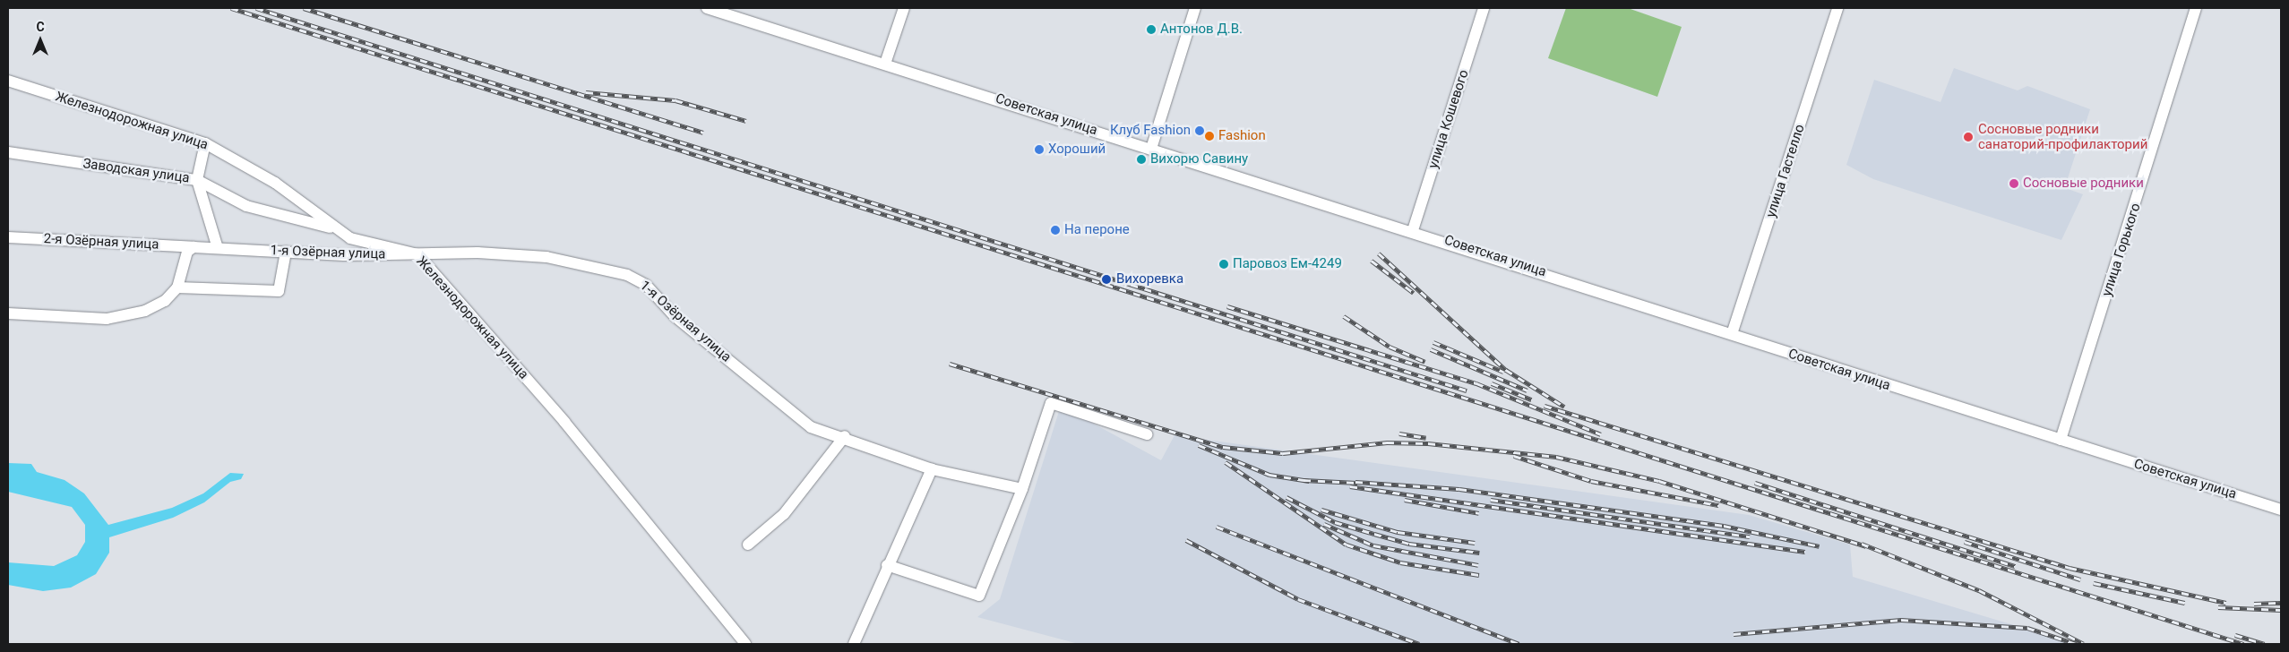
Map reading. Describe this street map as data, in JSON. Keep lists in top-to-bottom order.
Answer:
{
  "streets": {
    "street": [
      "Советская улица",
      "улица Кошевого",
      "Железнодорожная улица",
      "Заводская улица",
      "улица Гастелло",
      "2-я Озёрная улица",
      "улица Горького",
      "1-я Озёрная улица"
    ]
  },
  "crossings": [
    ["Советская улица", "улица Кошевого"],
    ["Советская улица", "улица Гастелло"],
    ["Советская улица", "улица Горького"],
    ["Железнодорожная улица", "Заводская улица"],
    ["Железнодорожная улица", "1-я Озёрная улица"],
    ["2-я Озёрная улица", "1-я Озёрная улица"]
  ],
  "places": [
    "Антонов Д.В.",
    "Клуб Fashion",
    "Fashion",
    "Сосновые родники санаторий-профилакторий",
    "Хороший",
    "Вихорю Савину",
    "Сосновые родники",
    "На пероне",
    "Паровоз Ем-4249",
    "Вихоревка"
  ],
  "north": "top"
}
